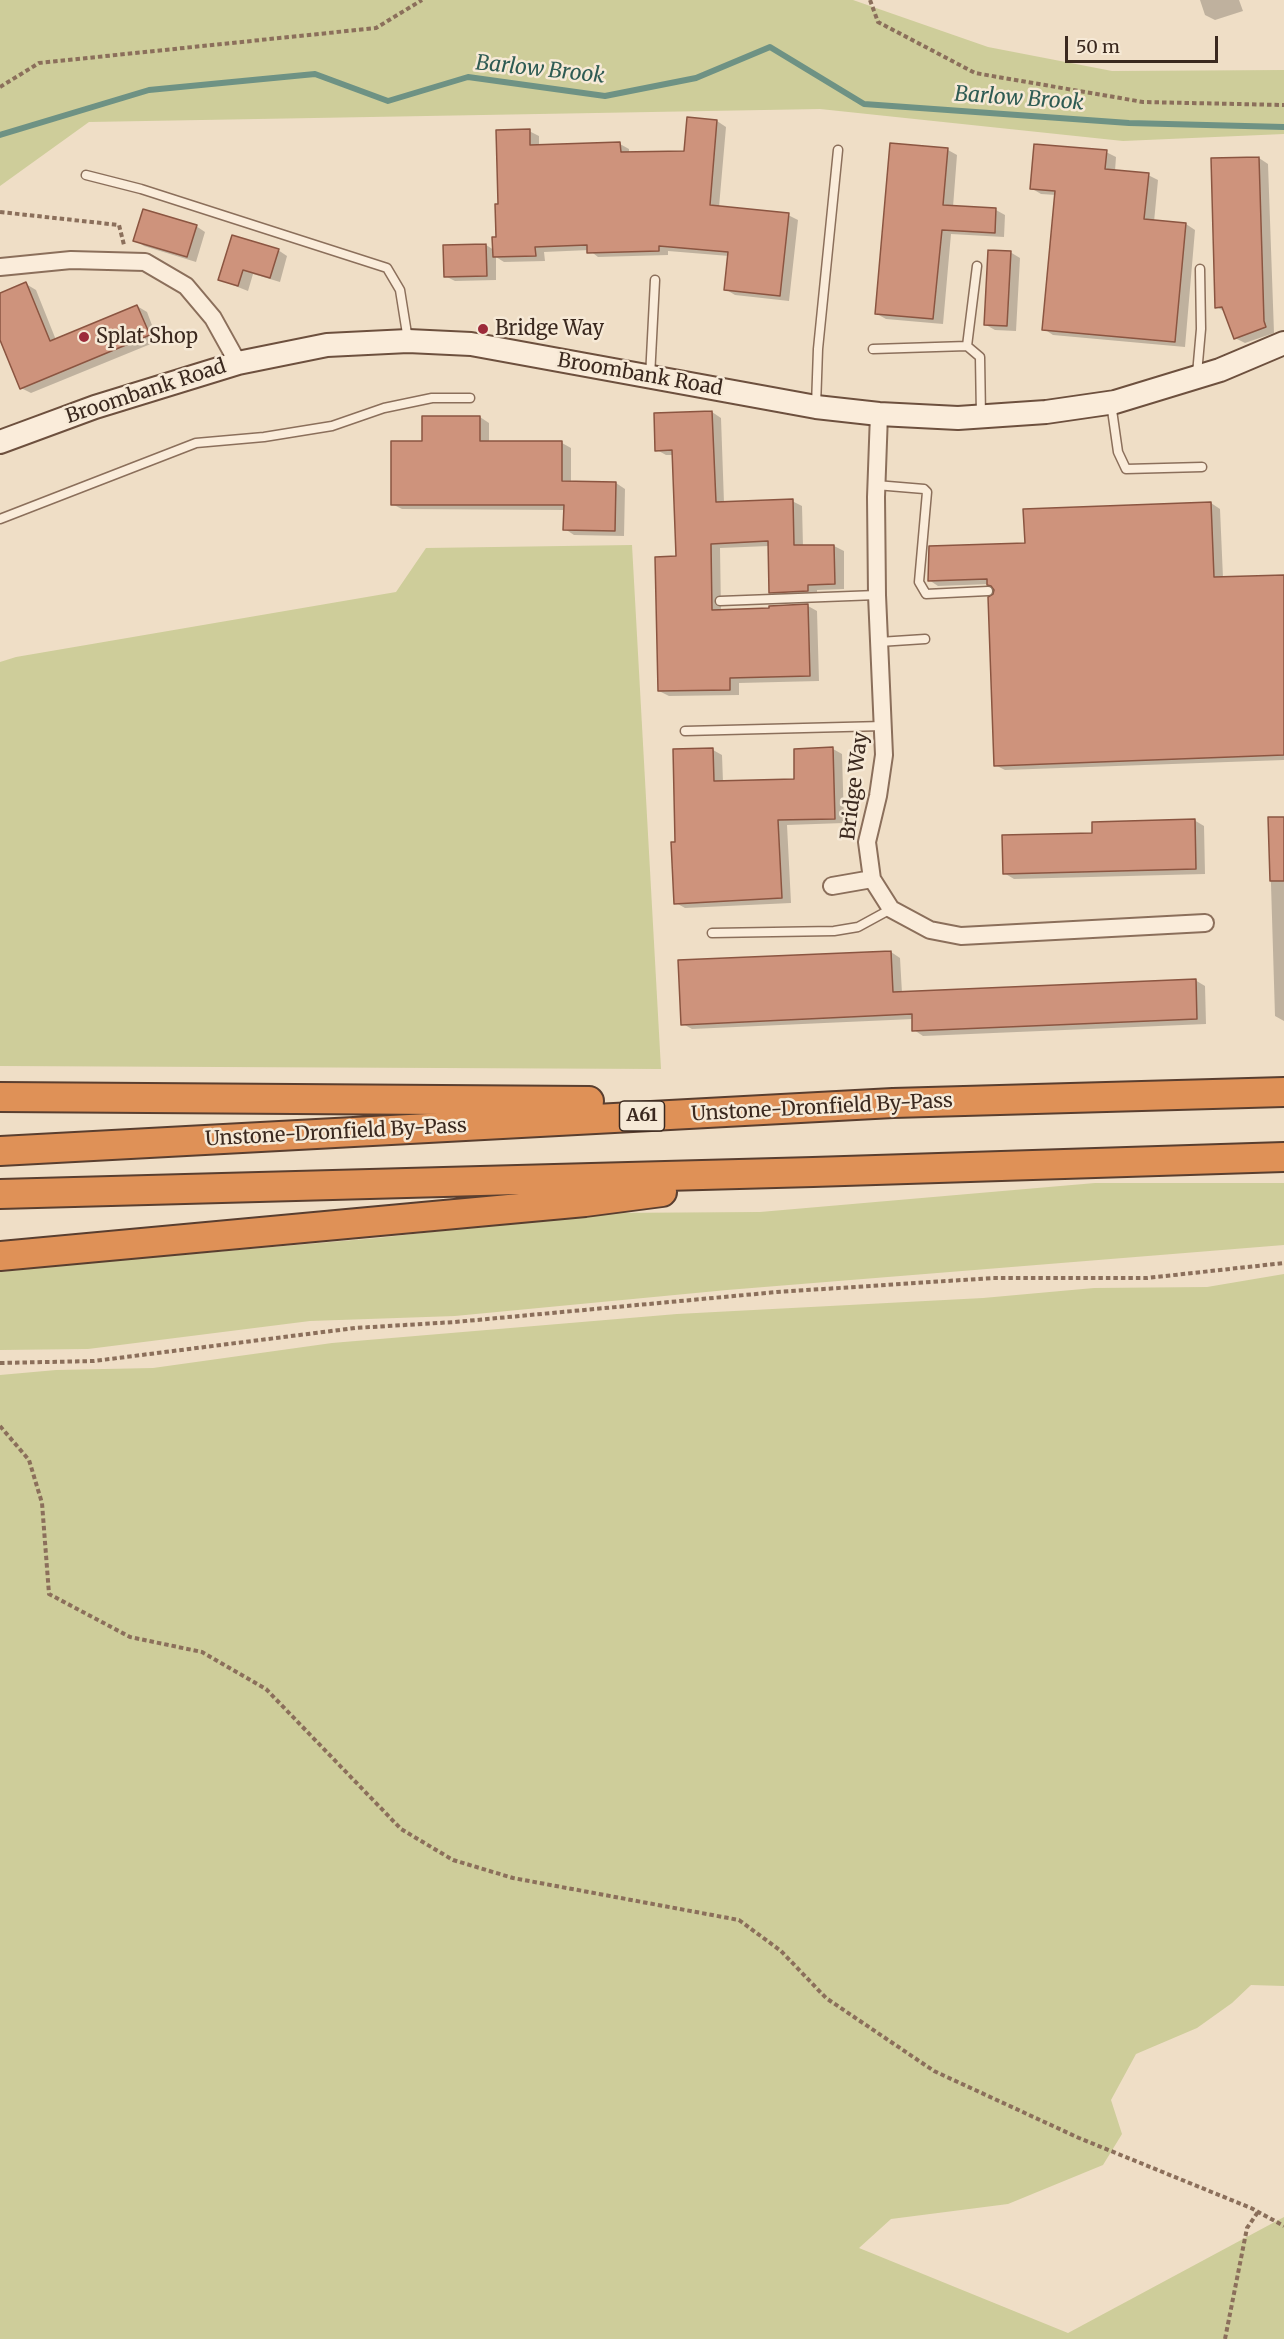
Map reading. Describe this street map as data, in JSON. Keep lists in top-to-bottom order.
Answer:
{
  "streets": {
    "highway": ["Unstone-Dronfield By-Pass", "A61"],
    "street": ["Broombank Road", "Bridge Way"]
  },
  "crossings": [
    ["Broombank Road", "Bridge Way"],
    ["Unstone-Dronfield By-Pass", "A61"]
  ],
  "water": ["Barlow Brook"],
  "places": ["Bridge Way", "Splat Shop"],
  "scale_bar": "50 m"
}
